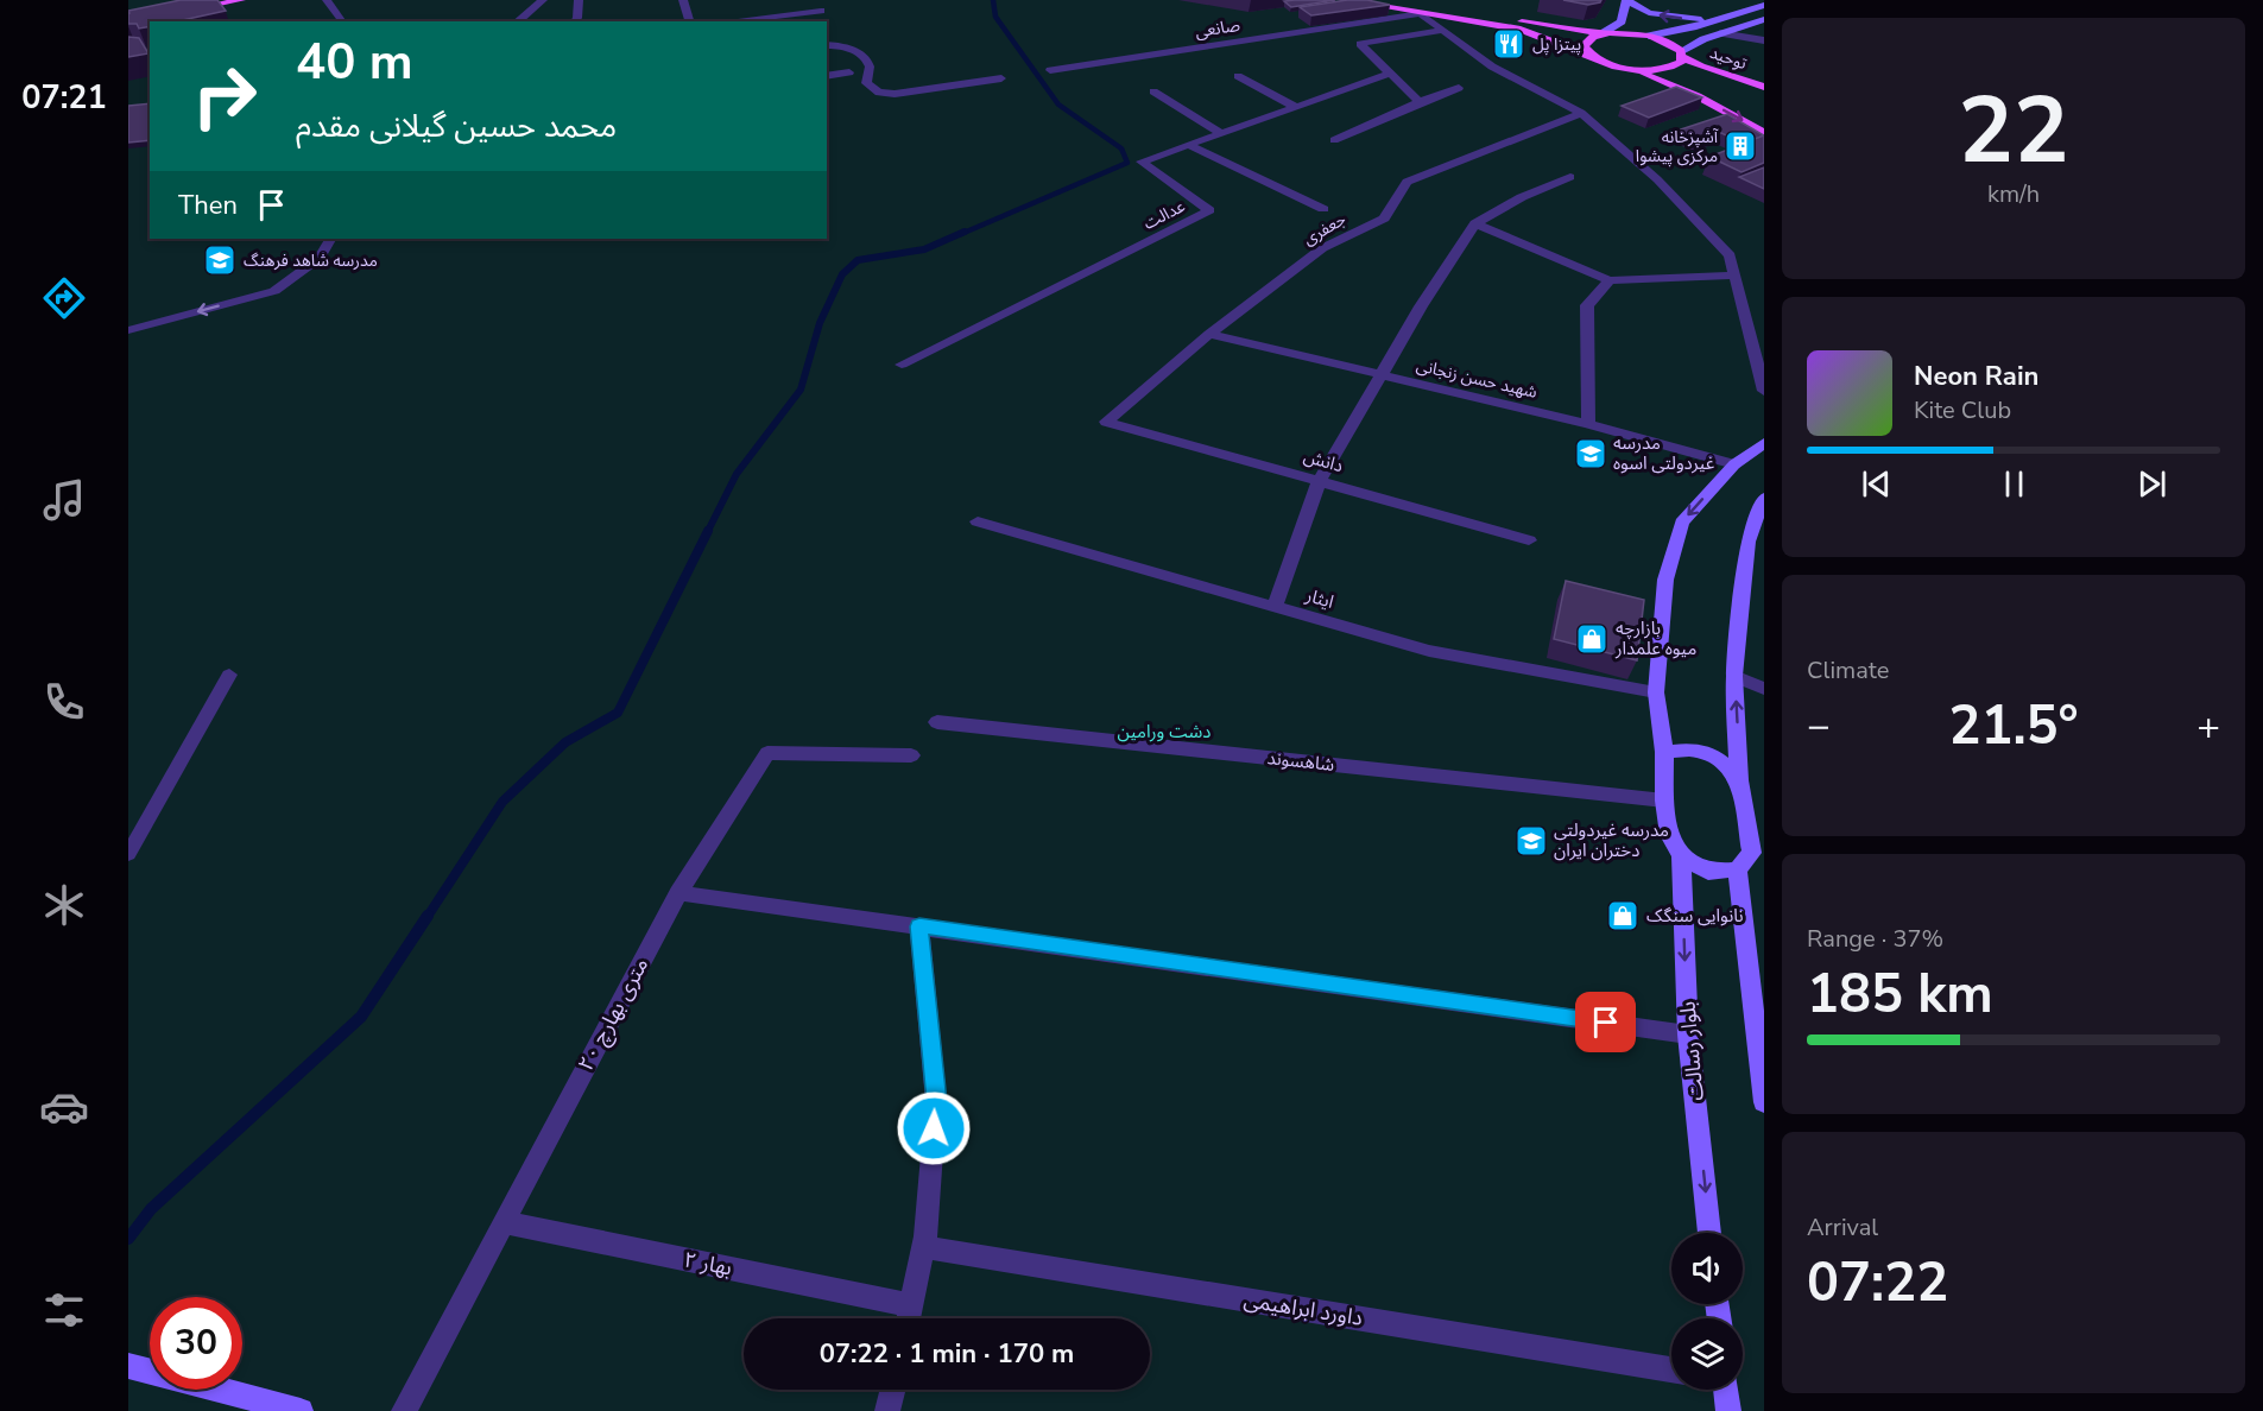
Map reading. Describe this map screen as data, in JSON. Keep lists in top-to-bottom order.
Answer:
{
  "streets": {
    "main road": ["توحید", "بلوار رسالت"],
    "street": [
      "صانعی",
      "عدالت",
      "جعفری",
      "شهید حسن زنجانی",
      "دانش",
      "ایثار",
      "شاهسوند",
      "۲۰ متری بهارچ",
      "بهار ۲",
      "داورد ابراهیمی"
    ]
  },
  "crossings": [
    ["جعفری", "شهید حسن زنجانی"],
    ["جعفری", "دانش"],
    ["۲۰ متری بهارچ", "بهار ۲"]
  ],
  "parks": ["دشت ورامین"],
  "places": {
    "restaurant": ["پیتزا پل"],
    "building": ["آشپزخانه مرکزی پیشوا"],
    "school or university": ["مدرسه شاهد فرهنگ", "مدرسه غیردولتی اسوه", "مدرسه غیردولتی دختران ایران"],
    "shop": ["بازارچه میوه علمدار", "نانوایی سنگک"]
  },
  "page": {
    "tabs": "07:21",
    "tile": [
      ["22", "km/h"],
      "Climate",
      ["Range · 37%", "185 km"],
      ["Arrival", "07:22"]
    ],
    "turn": ["40 m", "محمد حسین گیلانی مقدم"],
    "then": "Then",
    "song": ["Neon Rain", "Kite Club"],
    "heat": ["−", "21.5°", "+"],
    "limit": "30",
    "trip": "07:22 · 1 min · 170 m"
  }
}
